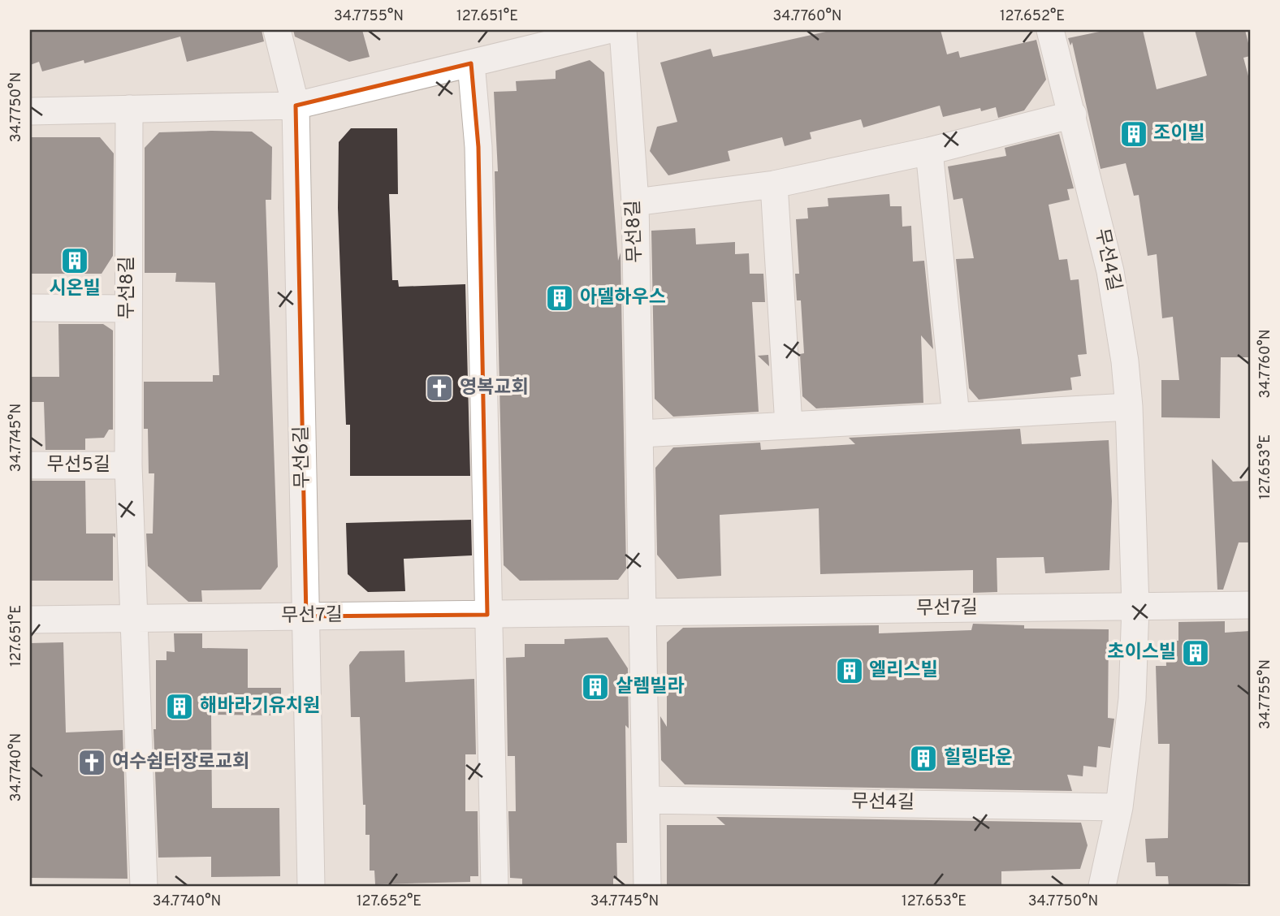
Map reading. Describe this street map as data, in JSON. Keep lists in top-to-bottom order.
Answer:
{
  "streets": {
    "street": [
      "무선8길",
      "무선4길",
      "무선6길",
      "무선5길",
      "무선7길"
    ]
  },
  "crossings": [
    ["무선8길", "무선5길"],
    ["무선4길", "무선7길"],
    ["무선6길", "무선7길"]
  ],
  "places": {
    "building": [
      "조이빌",
      "시온빌",
      "아델하우스",
      "초이스빌",
      "엘리스빌",
      "살렘빌라",
      "해바라기유치원",
      "힐링타운"
    ],
    "church": ["영복교회", "여수쉼터장로교회"]
  },
  "coordinates": [
    "34.7755°N",
    "127.651°E",
    "34.7760°N",
    "127.652°E",
    "34.7750°N",
    "34.7745°N",
    "127.653°E",
    "34.7740°N"
  ]
}
